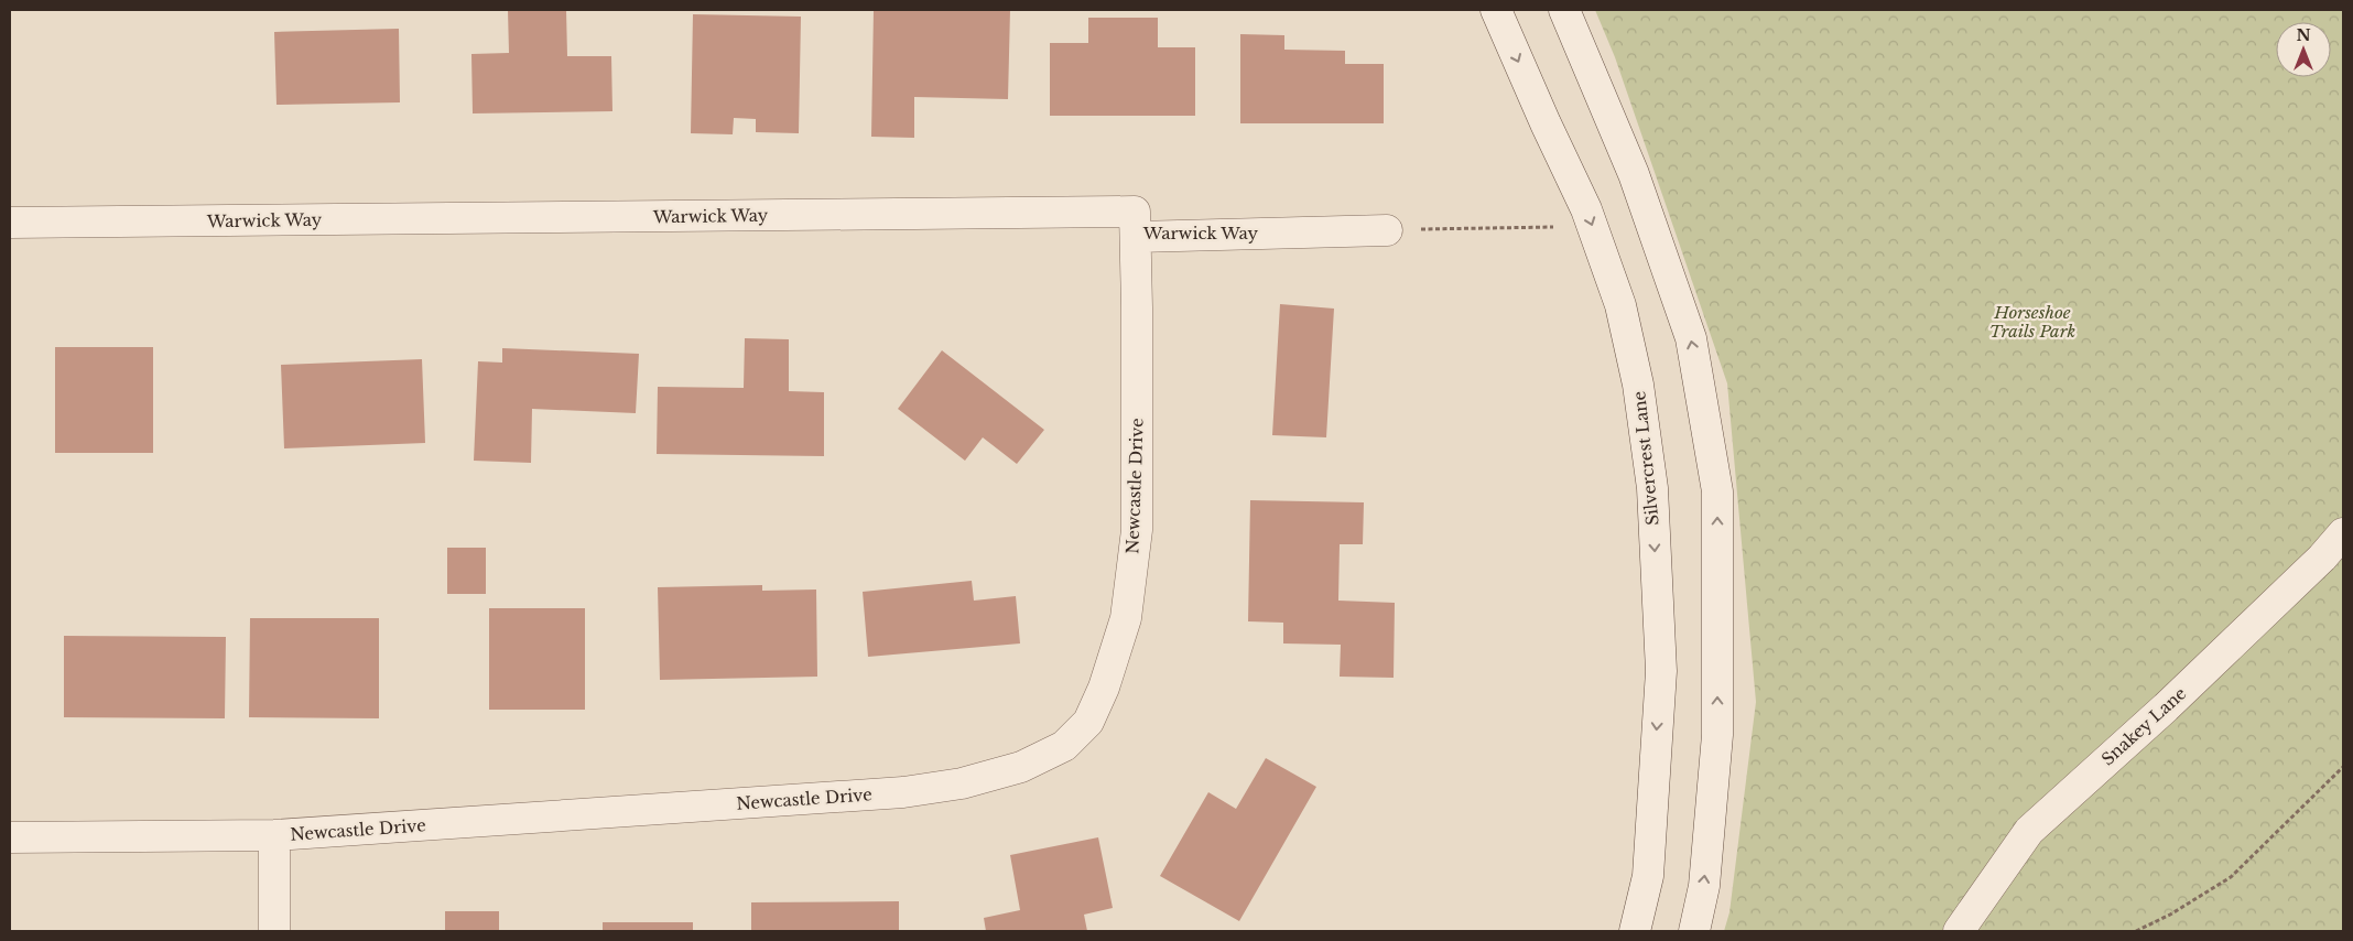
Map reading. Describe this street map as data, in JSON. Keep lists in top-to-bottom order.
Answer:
{
  "streets": {
    "street": [
      "Warwick Way",
      "Silvercrest Lane",
      "Newcastle Drive",
      "Snakey Lane"
    ]
  },
  "crossings": [
    ["Warwick Way", "Newcastle Drive"]
  ],
  "parks": ["Horseshoe Trails Park"],
  "north": "top"
}
